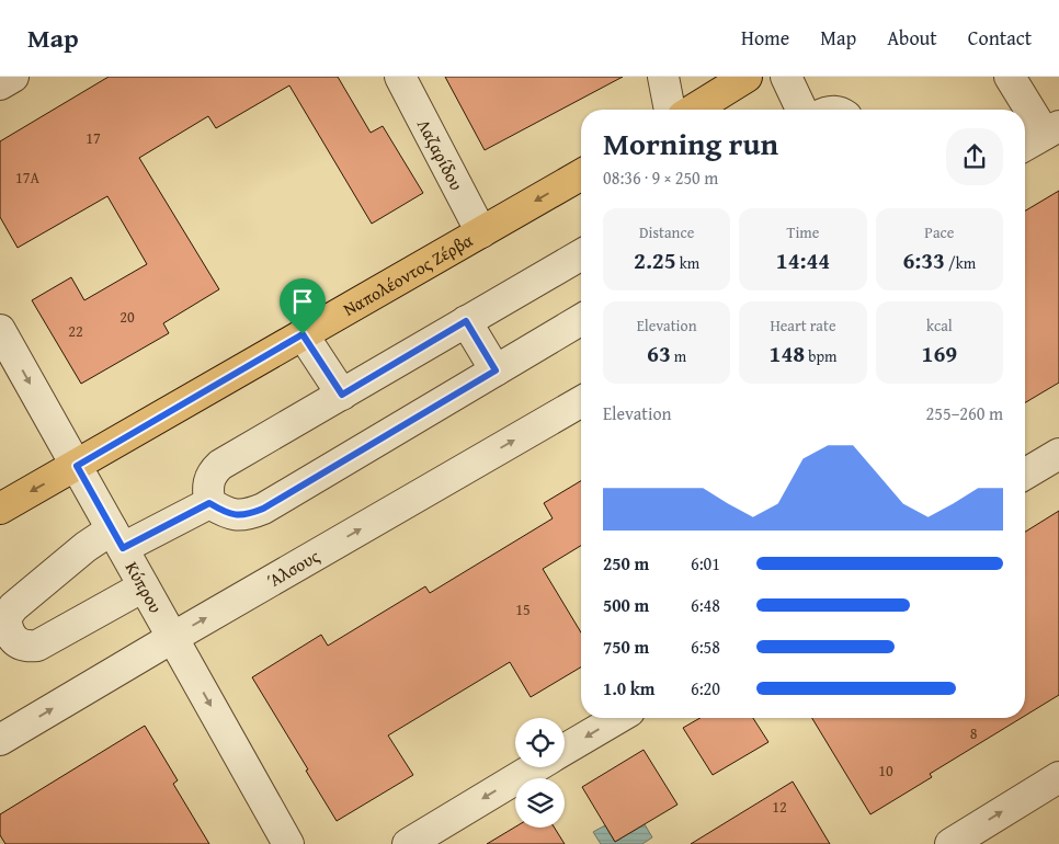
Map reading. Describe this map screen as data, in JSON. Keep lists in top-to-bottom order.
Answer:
{
  "streets": {
    "main road": ["Ναπολέοντος Ζέρβα"],
    "street": ["Λαζαρίδου", "Άλσους", "Κύπρου"]
  },
  "crossings": [
    ["Λαζαρίδου", "Ναπολέοντος Ζέρβα"],
    ["Ναπολέοντος Ζέρβα", "Κύπρου"],
    ["Άλσους", "Κύπρου"]
  ],
  "one_way": ["Κύπρου"],
  "house_numbers": [
    "17",
    "17Α",
    "20",
    "22",
    "15",
    "8",
    "10",
    "12"
  ],
  "page": {
    "header": "Map",
    "nav": [
      "Home",
      "Map",
      "About",
      "Contact"
    ],
    "heading": ["Morning run", "08:36 · 9 × 250 m"],
    "stats": [
      ["Distance", "2.25 km"],
      ["Time", "14:44"],
      ["Pace", "6:33 /km"],
      ["Elevation", "63 m"],
      ["Heart rate", "148 bpm"],
      ["kcal", "169"]
    ],
    "chart": ["Elevation", "255–260 m"],
    "list": [
      {
        "name": "250 m",
        "note": "6:01"
      },
      {
        "name": "500 m",
        "note": "6:48"
      },
      {
        "name": "750 m",
        "note": "6:58"
      },
      {
        "name": "1.0 km",
        "note": "6:20"
      }
    ]
  }
}
